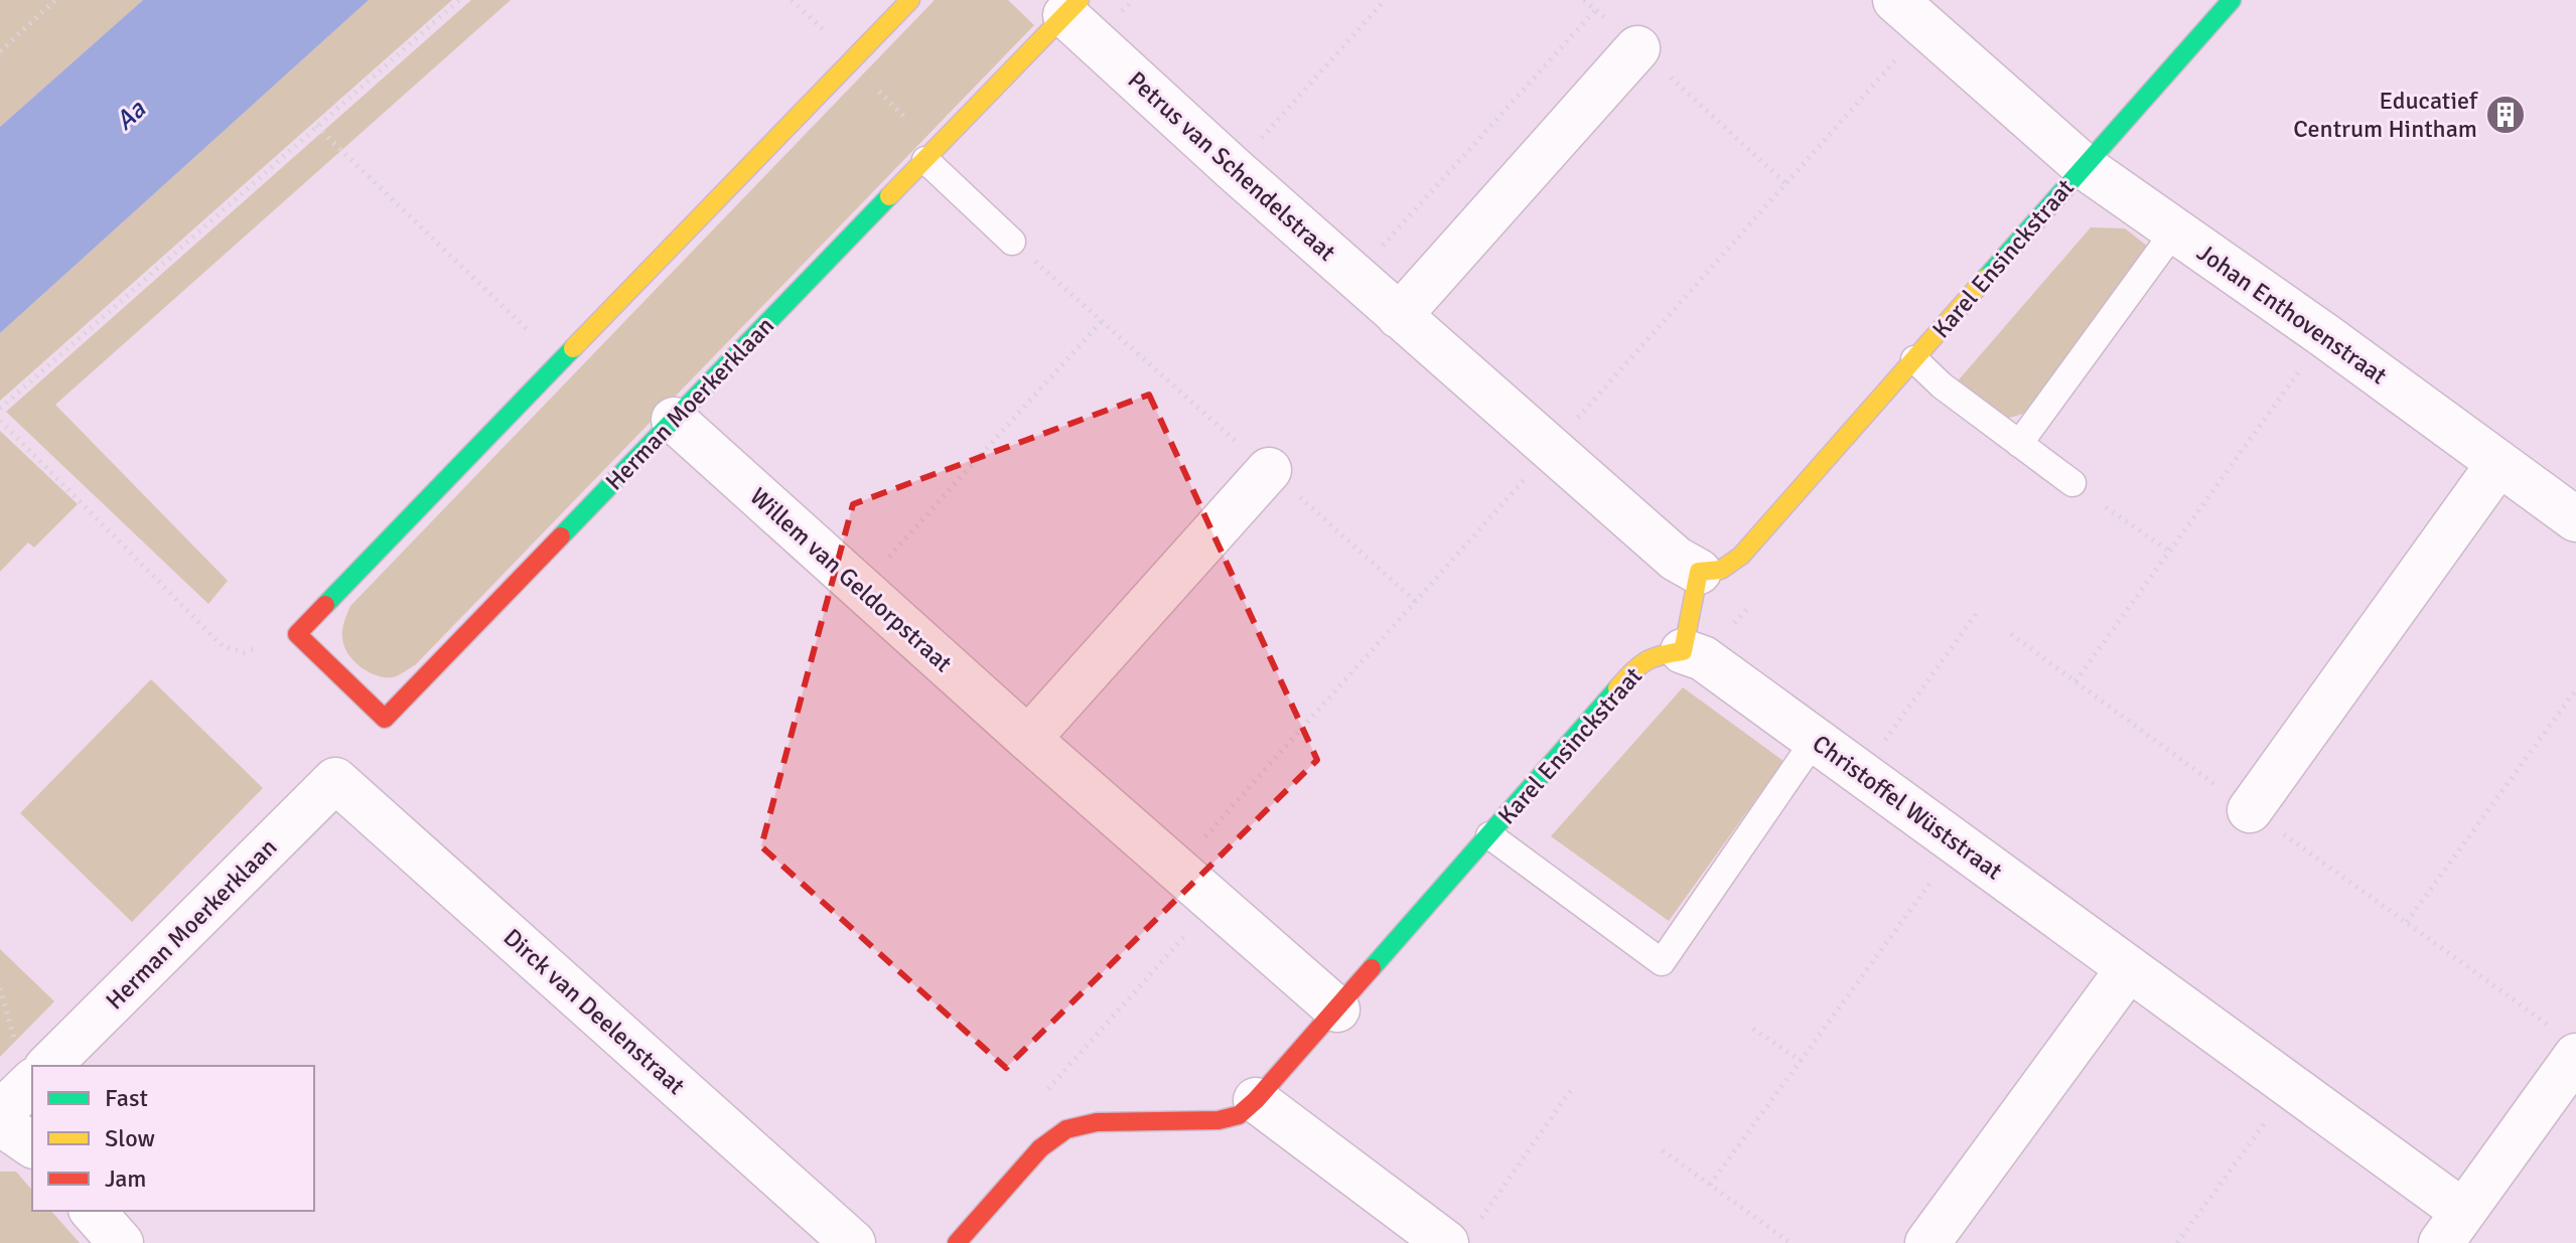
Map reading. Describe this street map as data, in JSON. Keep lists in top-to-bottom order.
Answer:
{
  "streets": {
    "street": [
      "Petrus van Schendelstraat",
      "Karel Ensinckstraat",
      "Johan Enthovenstraat",
      "Herman Moerkerklaan",
      "Willem van Geldorpstraat",
      "Christoffel Wüststraat",
      "Dirck van Deelenstraat"
    ]
  },
  "crossings": [
    ["Petrus van Schendelstraat", "Karel Ensinckstraat"],
    ["Petrus van Schendelstraat", "Herman Moerkerklaan"],
    ["Karel Ensinckstraat", "Johan Enthovenstraat"],
    ["Karel Ensinckstraat", "Willem van Geldorpstraat"],
    ["Karel Ensinckstraat", "Christoffel Wüststraat"],
    ["Herman Moerkerklaan", "Willem van Geldorpstraat"],
    ["Herman Moerkerklaan", "Dirck van Deelenstraat"]
  ],
  "water": ["Aa"],
  "places": {
    "building": ["Educatief Centrum Hintham"]
  },
  "legend": ["Fast", "Slow", "Jam"]
}
